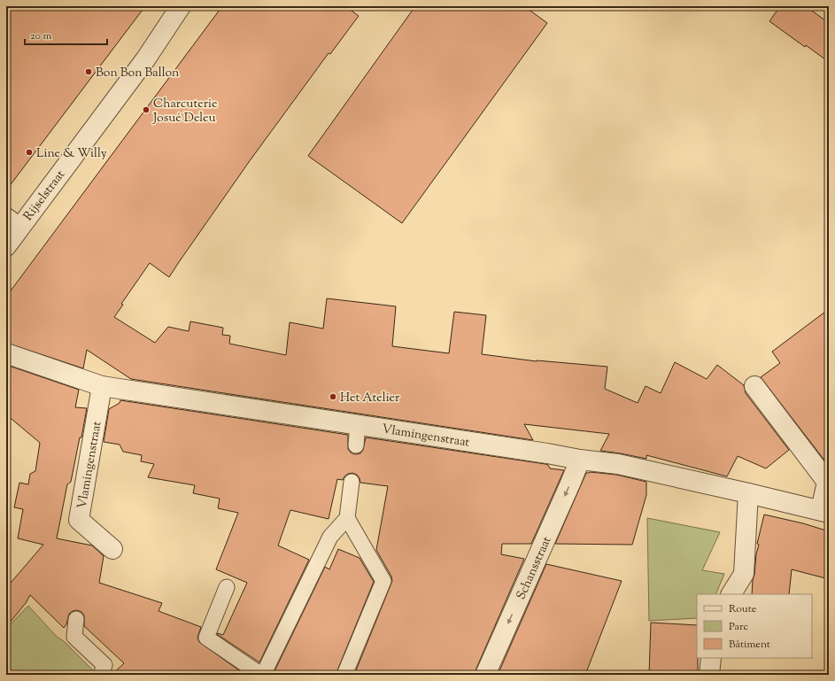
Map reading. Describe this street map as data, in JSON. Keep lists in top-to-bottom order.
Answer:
{
  "streets": {
    "street": ["Rijselstraat", "Vlamingenstraat", "Schansstraat"]
  },
  "crossings": [
    ["Vlamingenstraat", "Schansstraat"]
  ],
  "one_way": ["Schansstraat"],
  "places": [
    "Bon Bon Ballon",
    "Charcuterie Josué Deleu",
    "Line & Willy",
    "Het Atelier"
  ],
  "legend": ["Route", "Parc", "Bâtiment"],
  "scale_bar": "20 m"
}
